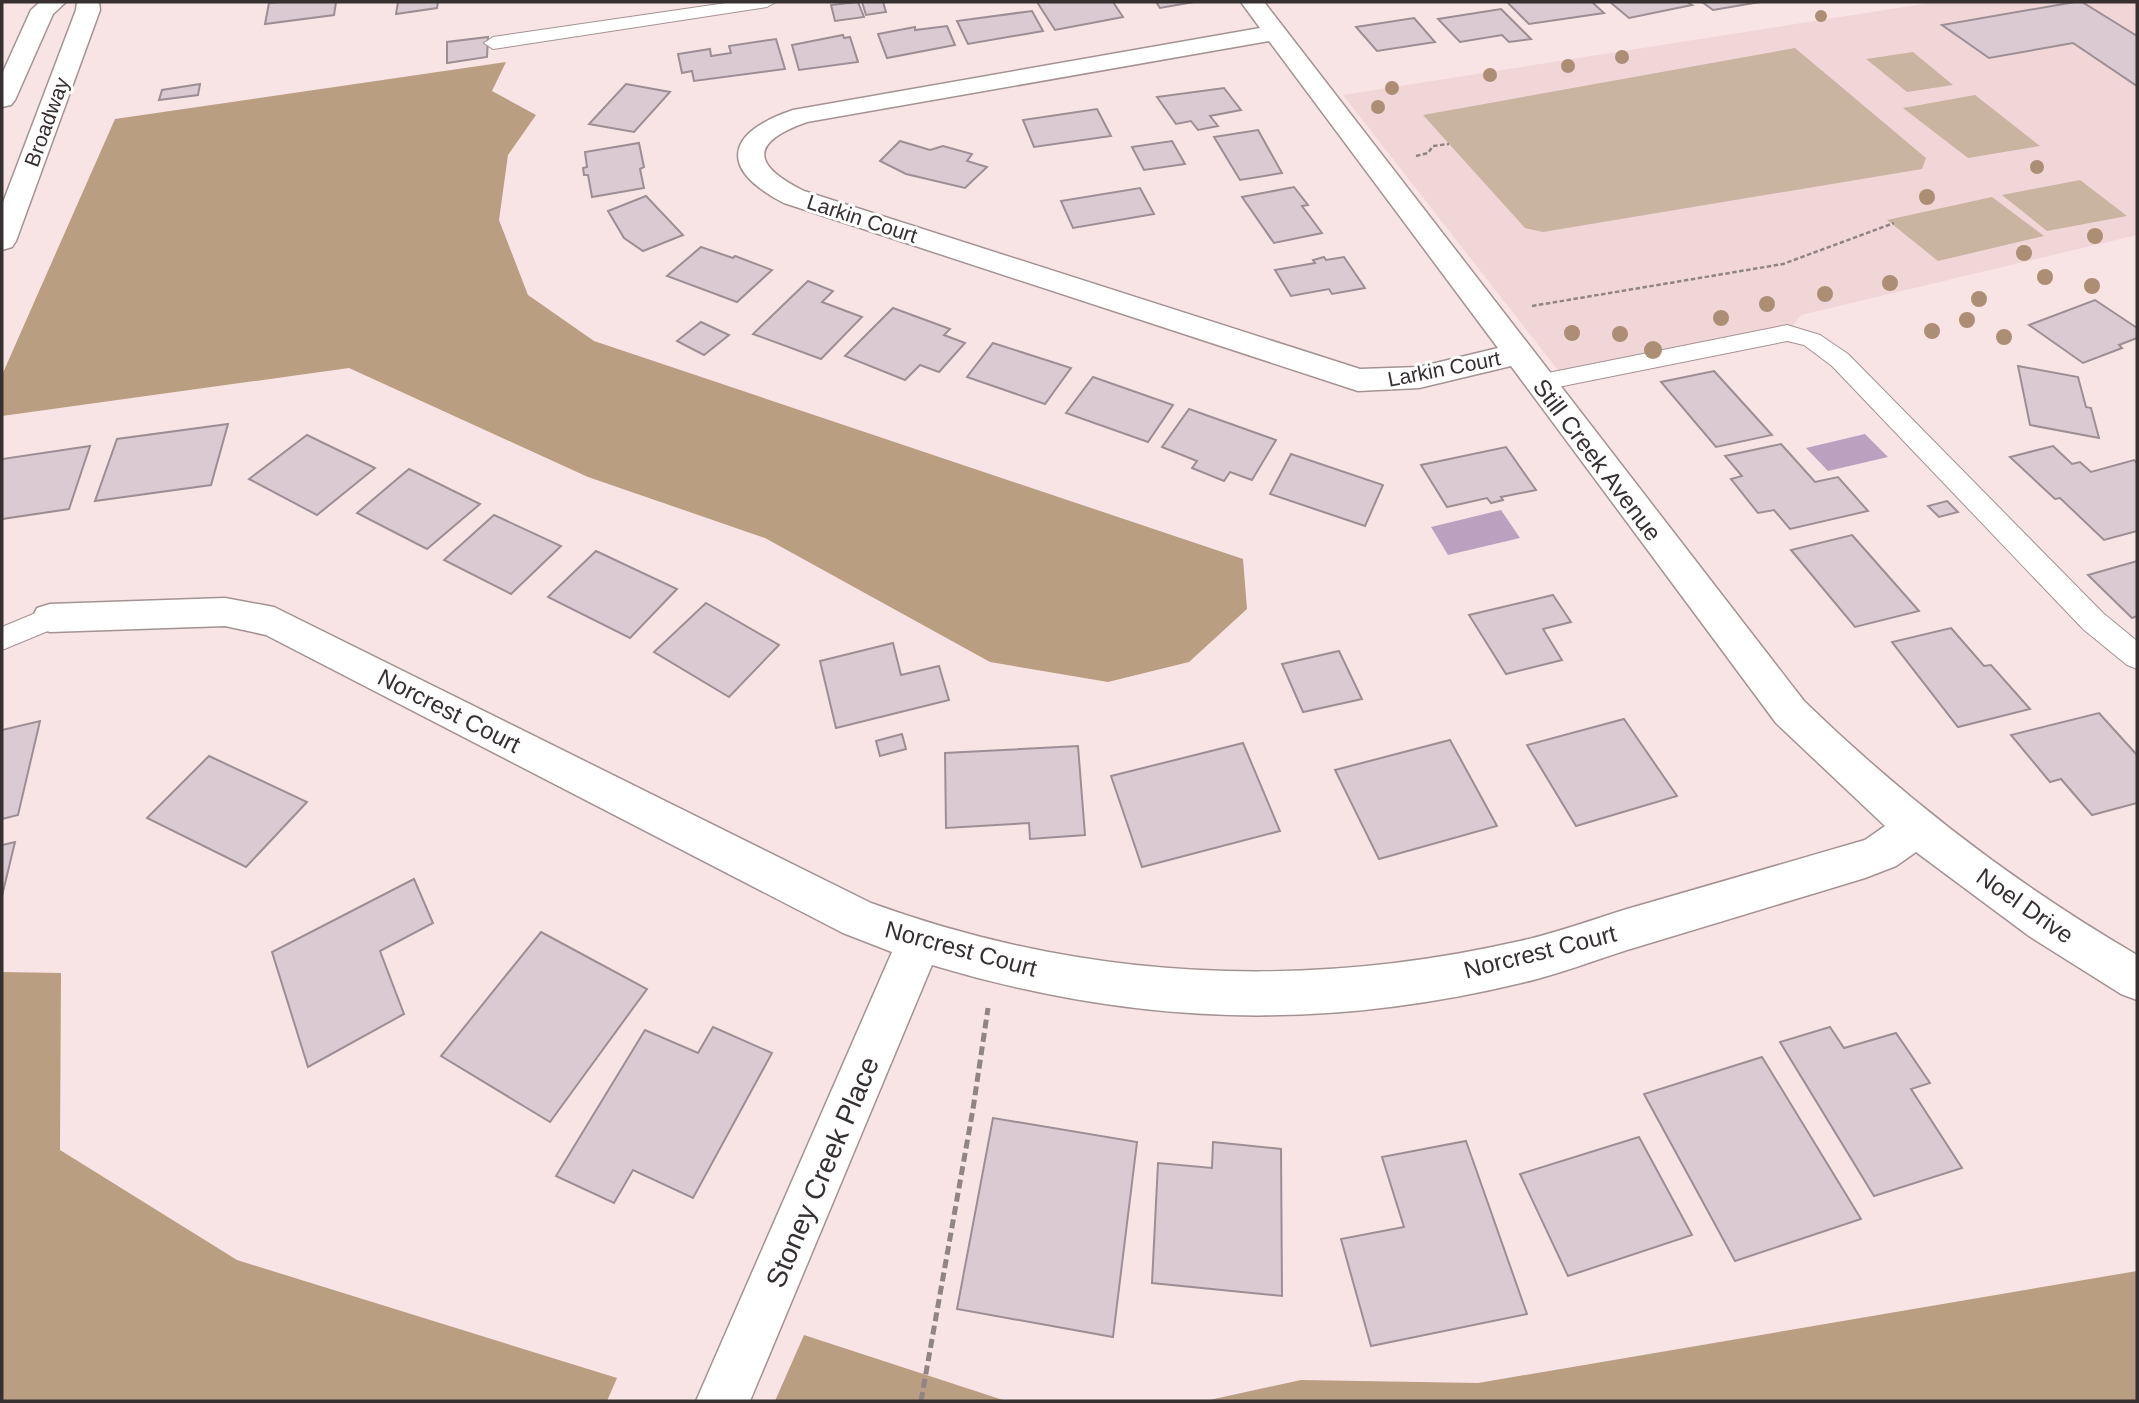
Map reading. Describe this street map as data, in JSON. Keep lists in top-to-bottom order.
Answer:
{
  "streets": {
    "street": [
      "Broadway",
      "Larkin Court",
      "Still Creek Avenue",
      "Norcrest Court",
      "Noel Drive",
      "Stoney Creek Place"
    ]
  },
  "crossings": [
    ["Larkin Court", "Still Creek Avenue"],
    ["Still Creek Avenue", "Norcrest Court"],
    ["Still Creek Avenue", "Noel Drive"],
    ["Norcrest Court", "Noel Drive"],
    ["Norcrest Court", "Stoney Creek Place"]
  ]
}
